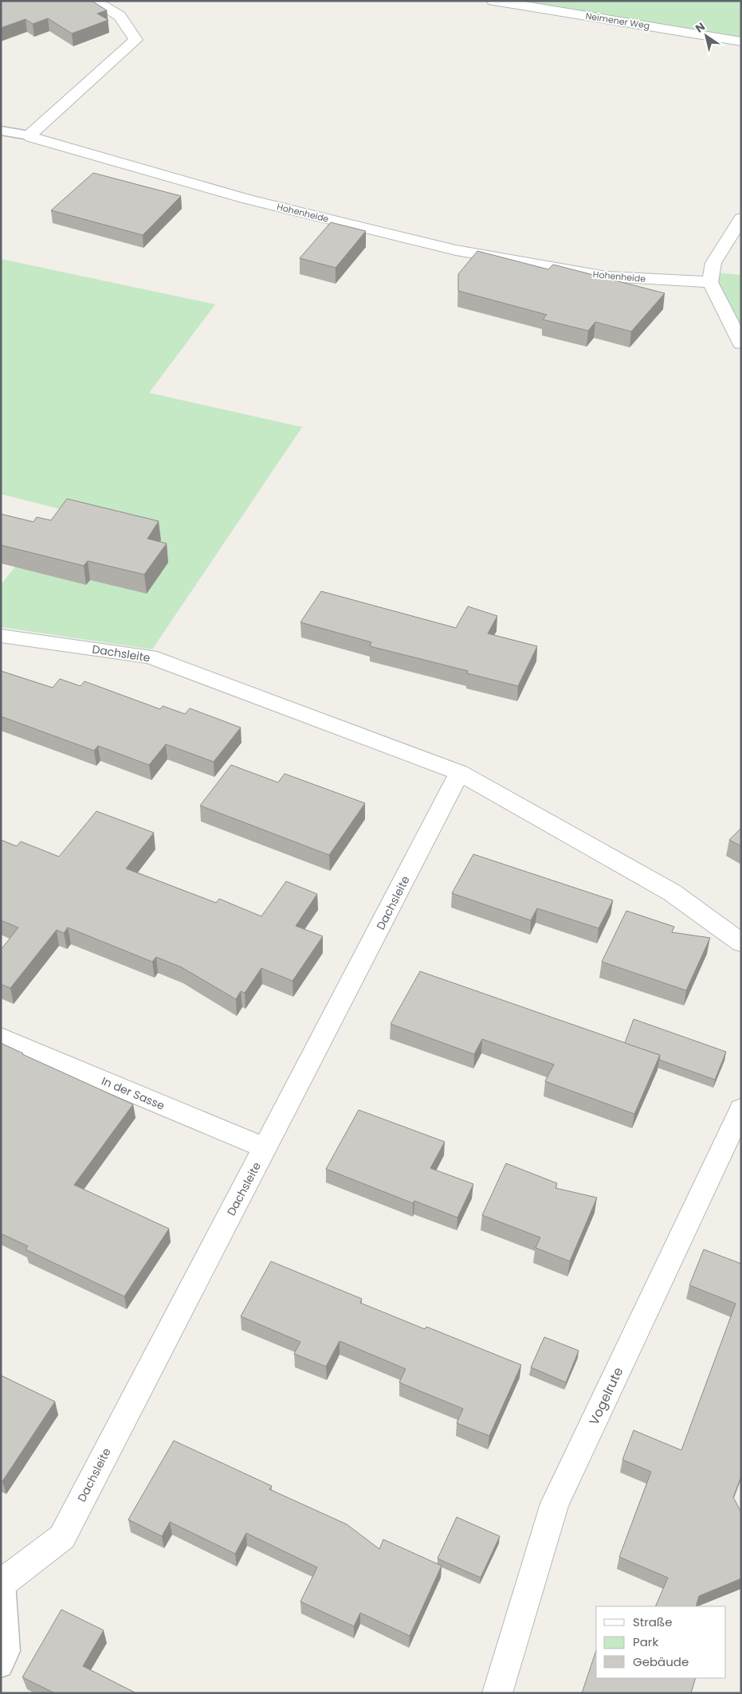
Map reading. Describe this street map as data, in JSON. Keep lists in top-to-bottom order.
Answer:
{
  "streets": {
    "street": [
      "Neimener Weg",
      "Hohenheide",
      "Dachsleite",
      "In der Sasse",
      "Vogelrute"
    ]
  },
  "crossings": [
    ["Dachsleite", "In der Sasse"]
  ],
  "legend": ["Straße", "Park", "Gebäude"],
  "north": "top left"
}
